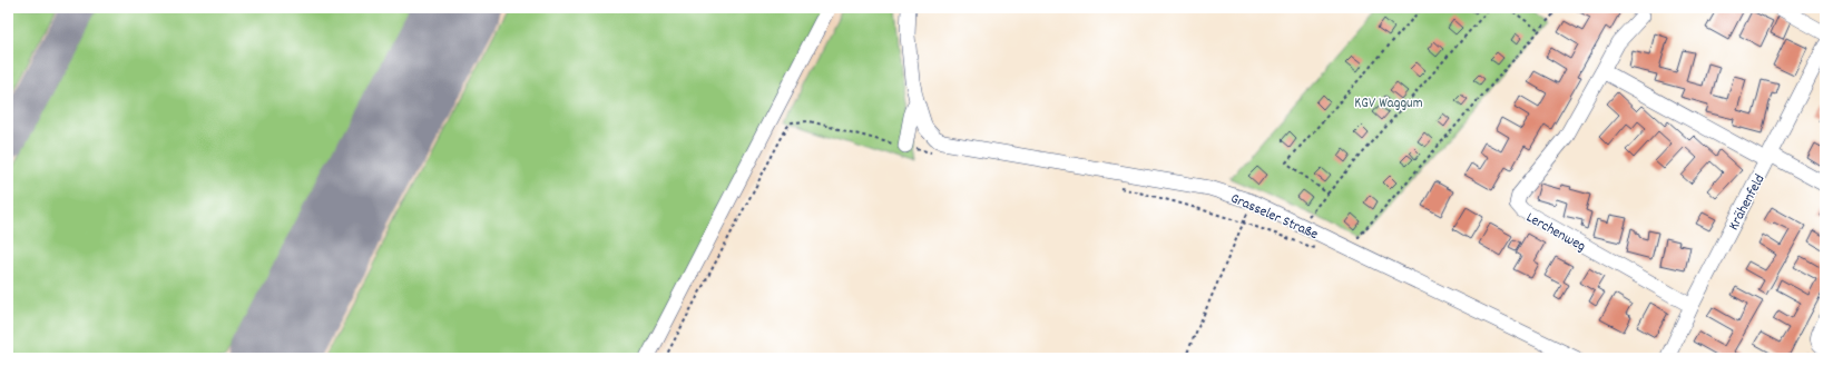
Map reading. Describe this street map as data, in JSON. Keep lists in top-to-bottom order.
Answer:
{
  "streets": {
    "street": ["Krähenfeld", "Grasseler Straße", "Lerchenweg"]
  },
  "crossings": [
    ["Krähenfeld", "Lerchenweg"]
  ],
  "parks": ["KGV Waggum"]
}
